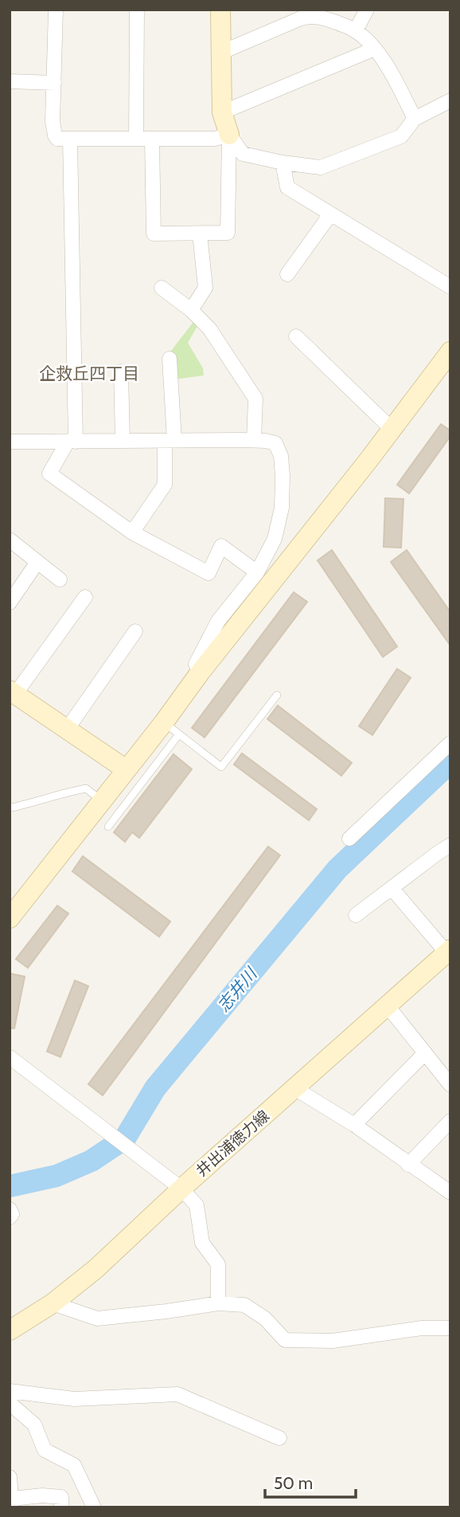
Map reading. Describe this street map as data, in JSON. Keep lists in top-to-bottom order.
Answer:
{
  "streets": {
    "street": ["井出浦徳力線"]
  },
  "districts": ["企救丘四丁目"],
  "water": ["志井川"],
  "scale_bar": "50 m"
}
